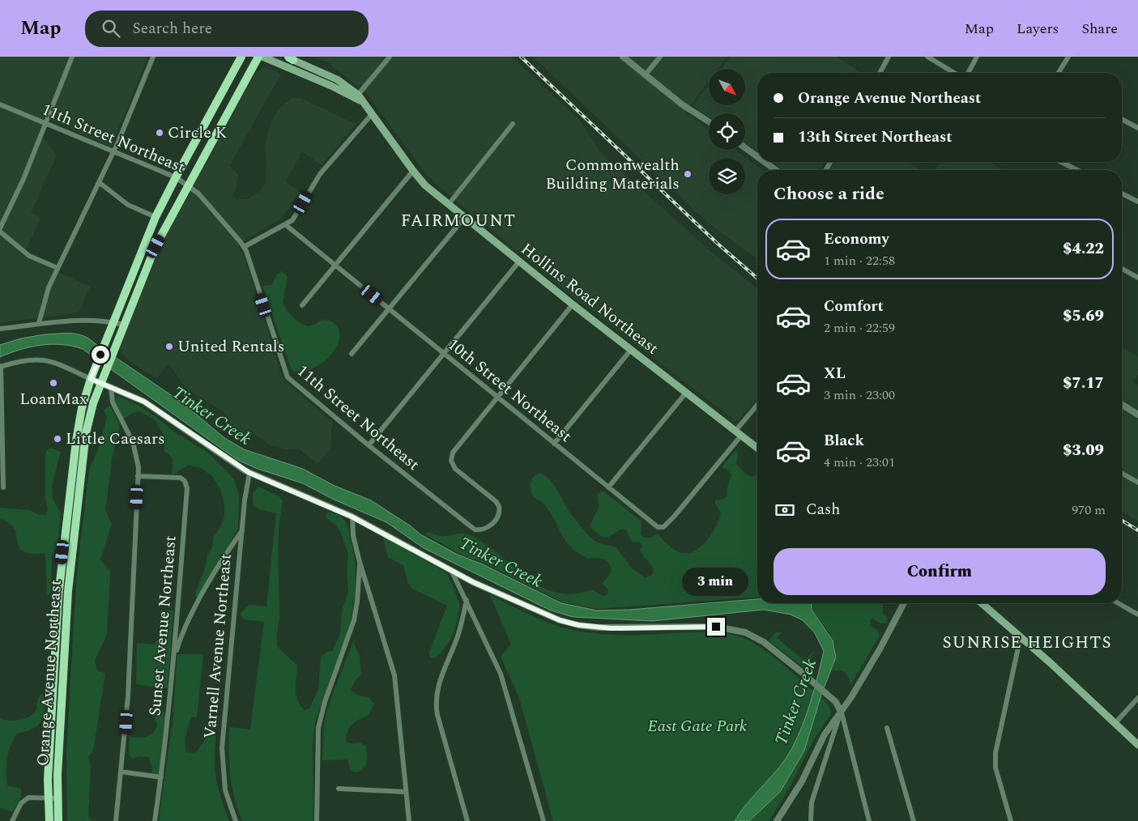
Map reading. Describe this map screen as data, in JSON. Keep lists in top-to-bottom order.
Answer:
{
  "streets": {
    "highway": ["Orange Avenue Northeast"],
    "main road": ["Hollins Road Northeast"],
    "street": [
      "11th Street Northeast",
      "10th Street Northeast",
      "Sunset Avenue Northeast",
      "Varnell Avenue Northeast"
    ]
  },
  "crossings": [
    ["11th Street Northeast", "10th Street Northeast"],
    ["11th Street Northeast", "Orange Avenue Northeast"],
    ["Hollins Road Northeast", "10th Street Northeast"]
  ],
  "districts": ["FAIRMOUNT", "SUNRISE HEIGHTS"],
  "water": ["Tinker Creek"],
  "parks": ["East Gate Park"],
  "places": [
    "Circle K",
    "Commonwealth Building Materials",
    "United Rentals",
    "LoanMax",
    "Little Caesars"
  ],
  "north": "bottom right",
  "page": {
    "header": "Map",
    "search": "Search here",
    "nav": ["Map", "Layers", "Share"],
    "banner": ["Orange Avenue Northeast", "13th Street Northeast"],
    "heading": "Choose a ride",
    "list": [
      {
        "name": "Economy",
        "note": "1 min · 22:58",
        "value": "$4.22"
      },
      {
        "name": "Comfort",
        "note": "2 min · 22:59",
        "value": "$5.69"
      },
      {
        "name": "XL",
        "note": "3 min · 23:00",
        "value": "$7.17"
      },
      {
        "name": "Black",
        "note": "4 min · 23:01",
        "value": "$3.09"
      }
    ],
    "pay": ["Cash", "970 m"],
    "buttons": "Confirm",
    "bubble": "3 min"
  }
}
